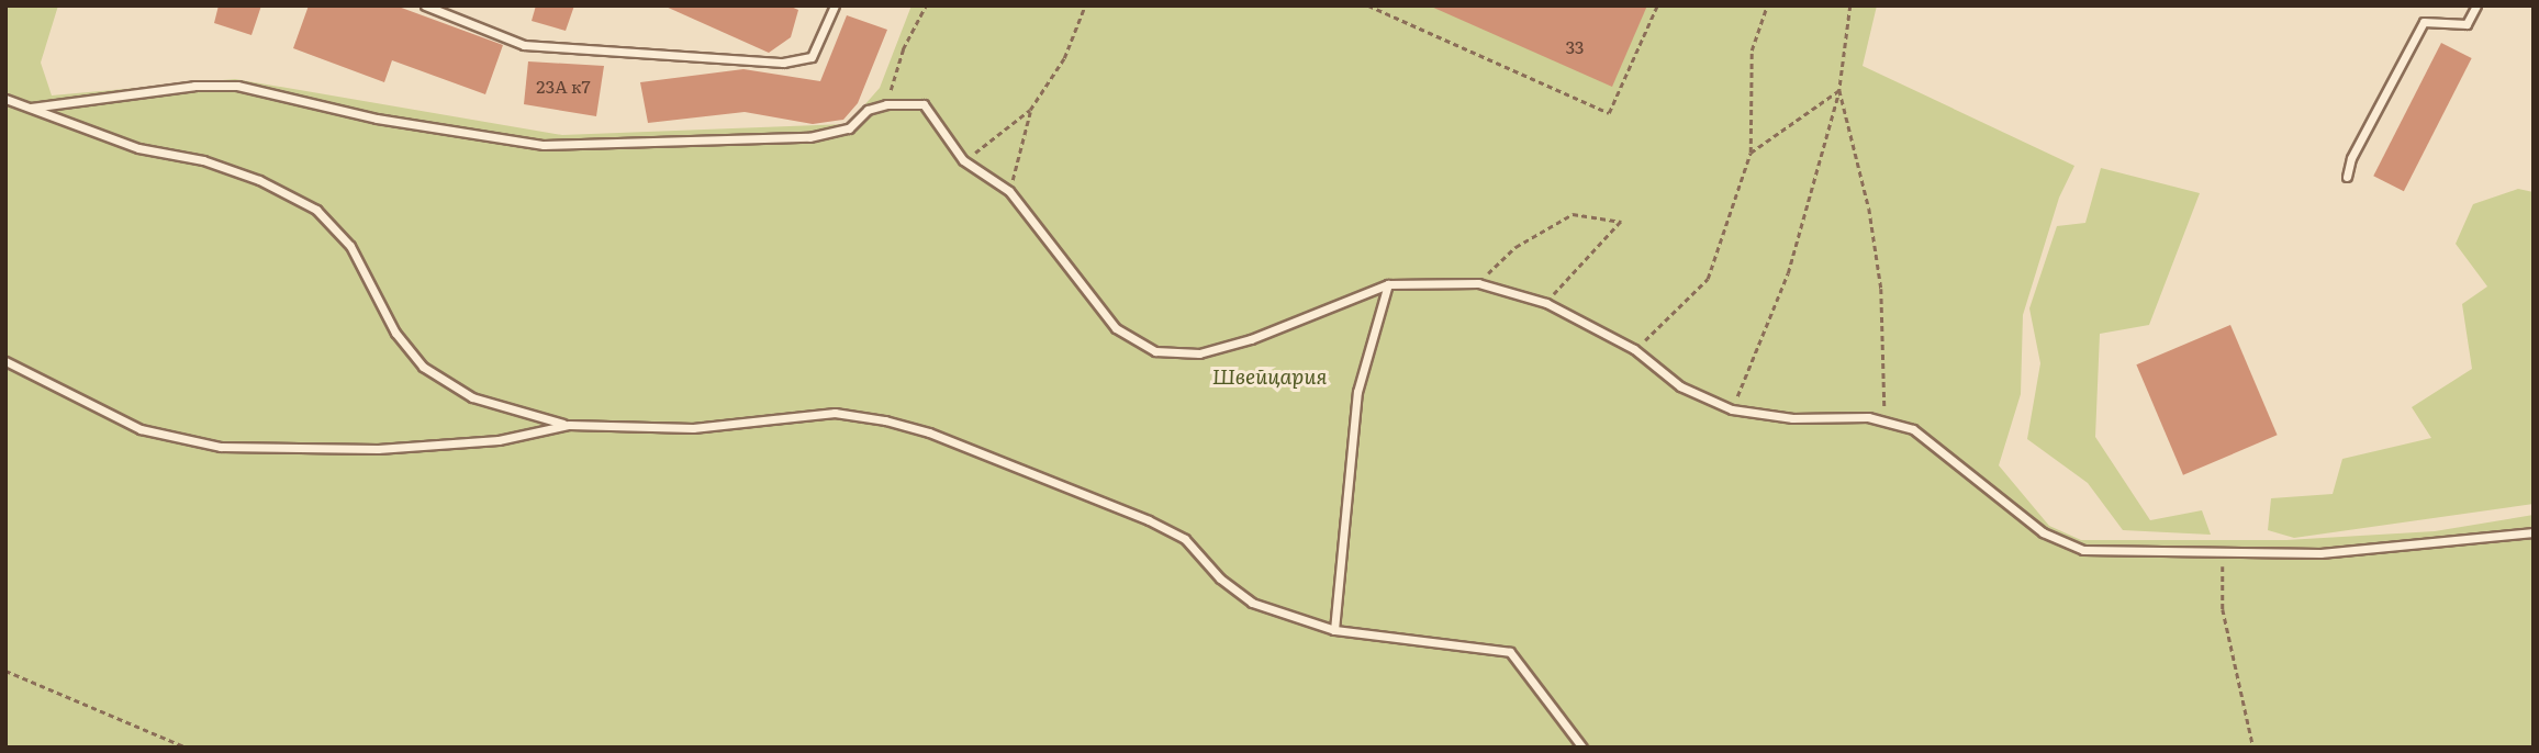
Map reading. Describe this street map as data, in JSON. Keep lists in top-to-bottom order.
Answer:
{
  "parks": ["Швейцария"],
  "house_numbers": ["33", "23А к7"]
}
